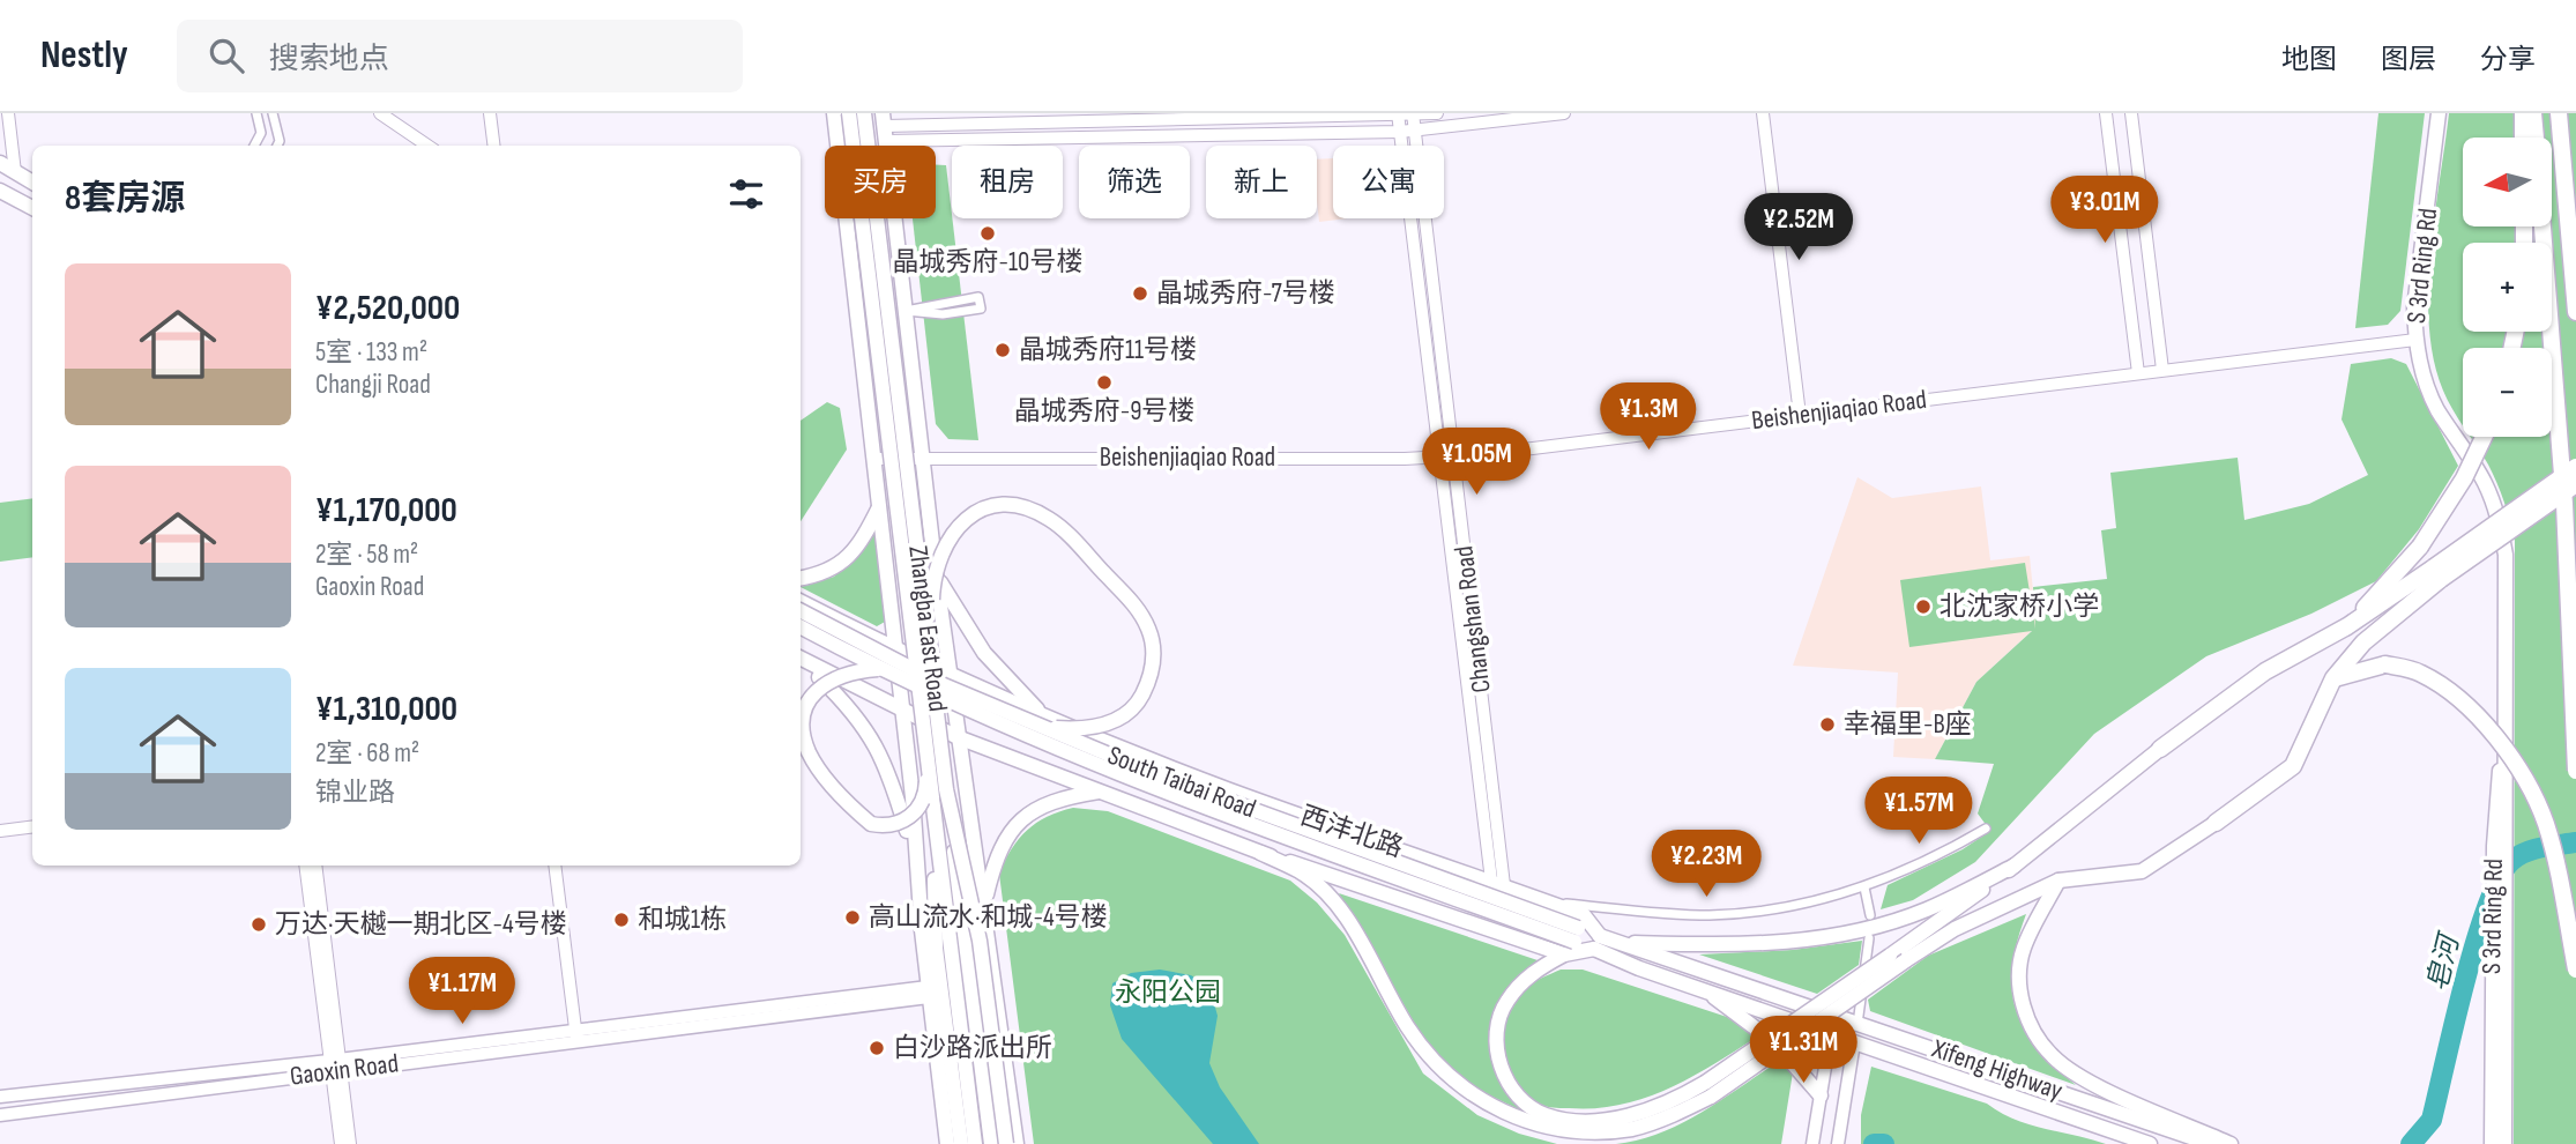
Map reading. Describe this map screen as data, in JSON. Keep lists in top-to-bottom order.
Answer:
{
  "streets": {
    "main road": [
      "S 3rd Ring Rd",
      "Zhangba East Road",
      "South Taibai Road",
      "西沣北路",
      "Gaoxin Road",
      "Xifeng Highway"
    ],
    "street": ["Beishenjiaqiao Road", "Changshan Road"]
  },
  "crossings": [
    ["S 3rd Ring Rd", "Beishenjiaqiao Road"],
    ["Beishenjiaqiao Road", "Changshan Road"],
    ["Changshan Road", "西沣北路"],
    ["South Taibai Road", "西沣北路"],
    ["西沣北路", "Xifeng Highway"]
  ],
  "water": ["皂河"],
  "parks": ["永阳公园"],
  "places": [
    "晶城秀府-10号楼",
    "晶城秀府-7号楼",
    "晶城秀府11号楼",
    "晶城秀府-9号楼",
    "北沈家桥小学",
    "幸福里-B座",
    "高山流水·和城-4号楼",
    "和城1栋",
    "万达·天樾一期北区-4号楼",
    "白沙路派出所"
  ],
  "north": "left",
  "page": {
    "header": "Nestly",
    "search": "搜索地点",
    "nav": ["地图", "图层", "分享"],
    "map_buttons": ["+", "−"],
    "chip": [
      "买房",
      "租房",
      "筛选",
      "新上",
      "公寓"
    ],
    "heading": "8套房源",
    "price": [
      "¥3.01M",
      "¥2.52M",
      "¥1.3M",
      "¥1.05M",
      "¥1.57M",
      "¥2.23M",
      "¥1.17M",
      "¥1.31M"
    ],
    "list": [
      {
        "name": "¥2,520,000",
        "note": "5室 · 133 m² · Changji Road"
      },
      {
        "name": "¥1,170,000",
        "note": "2室 · 58 m² · Gaoxin Road"
      },
      {
        "name": "¥1,310,000",
        "note": "2室 · 68 m² · 锦业路"
      }
    ]
  }
}
